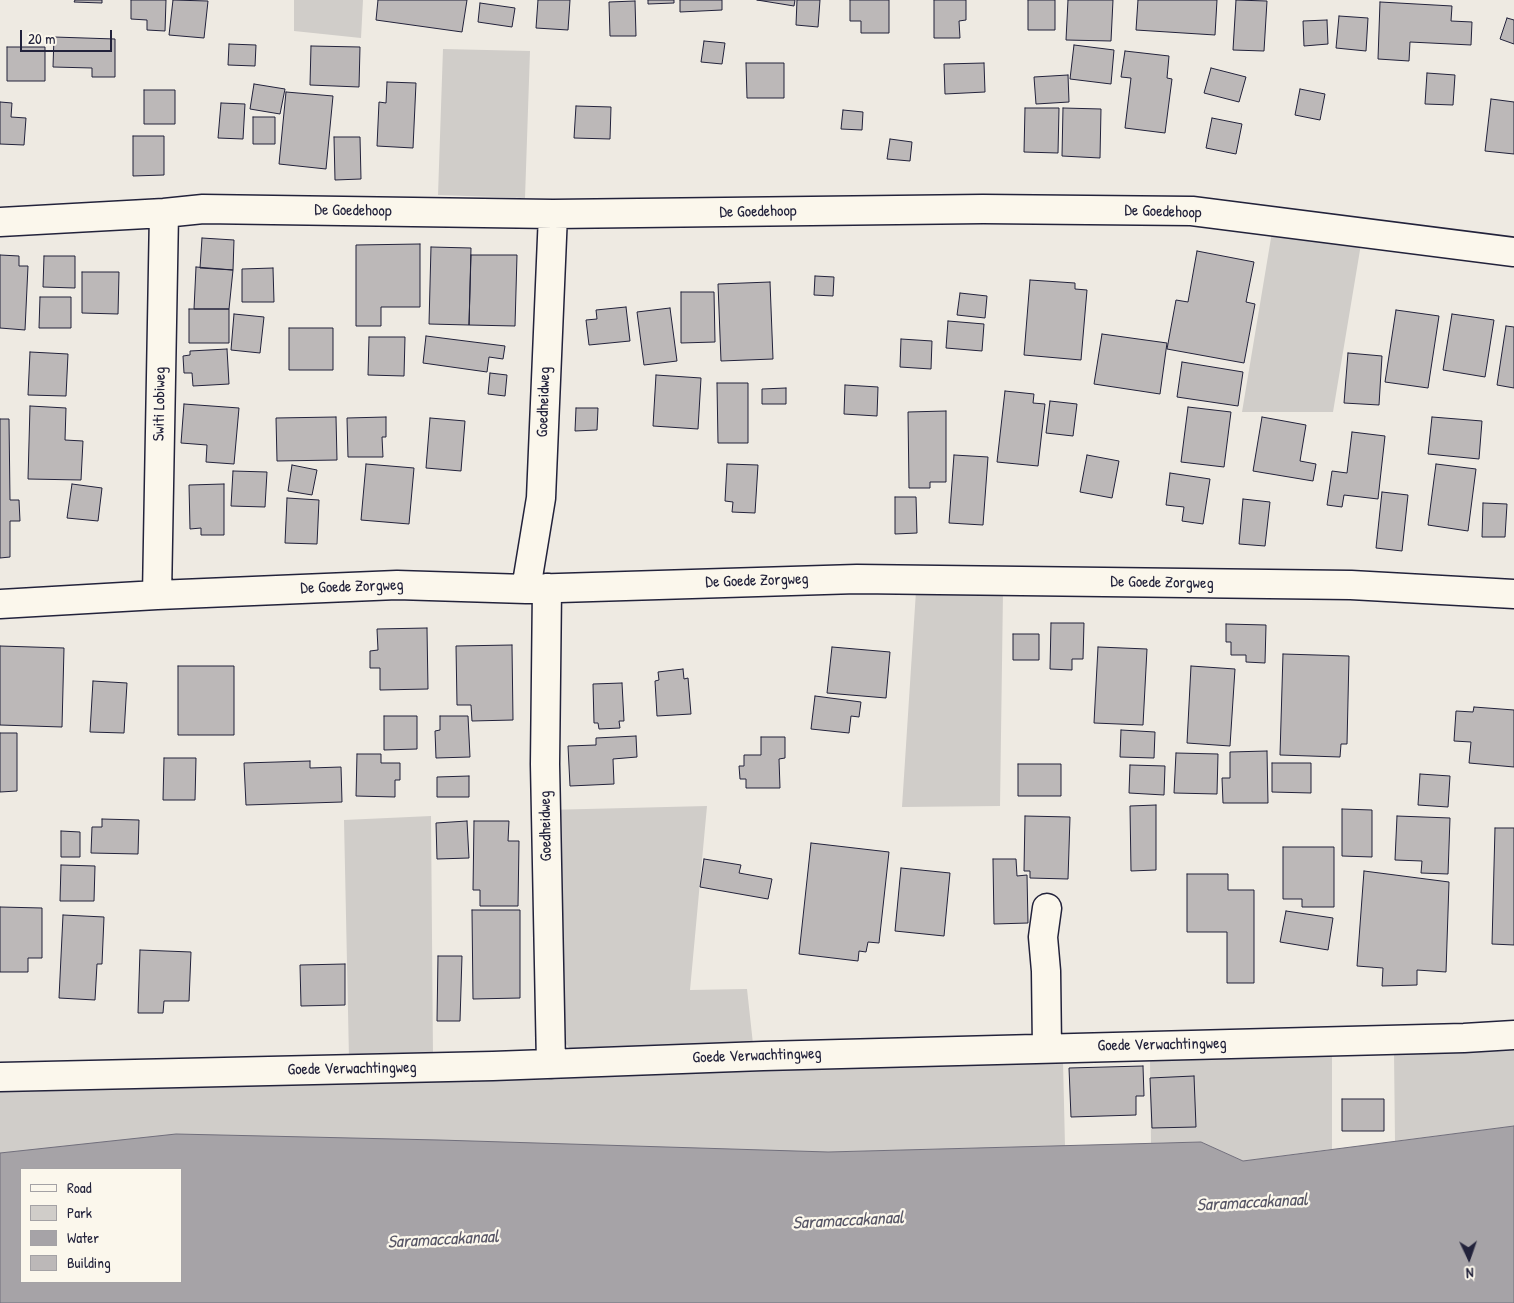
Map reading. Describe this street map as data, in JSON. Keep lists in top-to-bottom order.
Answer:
{
  "streets": {
    "street": [
      "De Goedehoop",
      "Goedheidweg",
      "Switi Lobiweg",
      "De Goede Zorgweg",
      "Goede Verwachtingweg"
    ]
  },
  "crossings": [
    ["De Goedehoop", "Goedheidweg"],
    ["De Goedehoop", "Switi Lobiweg"],
    ["Goedheidweg", "De Goede Zorgweg"],
    ["Goedheidweg", "Goede Verwachtingweg"],
    ["Switi Lobiweg", "De Goede Zorgweg"]
  ],
  "water": ["Saramaccakanaal"],
  "legend": [
    "Road",
    "Park",
    "Water",
    "Building"
  ],
  "scale_bar": "20 m",
  "north": "bottom"
}
